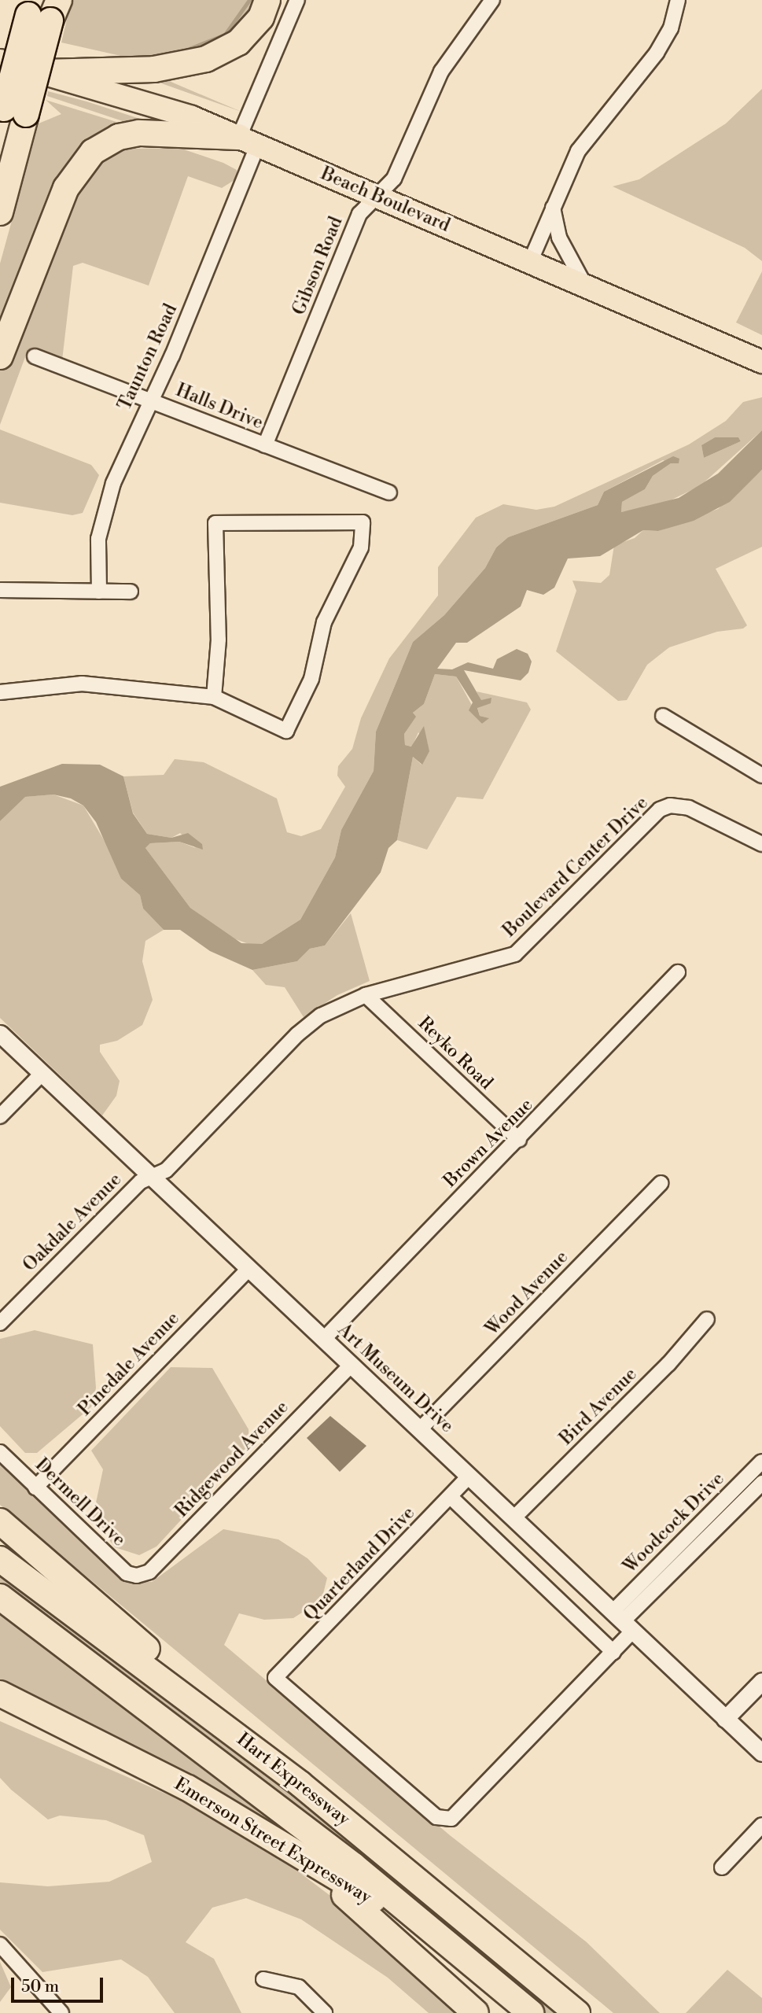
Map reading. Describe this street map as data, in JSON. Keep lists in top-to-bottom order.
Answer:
{
  "streets": {
    "highway": ["Beach Boulevard", "Hart Expressway", "Emerson Street Expressway"],
    "street": [
      "Gibson Road",
      "Taunton Road",
      "Halls Drive",
      "Boulevard Center Drive",
      "Reyko Road",
      "Brown Avenue",
      "Oakdale Avenue",
      "Wood Avenue",
      "Pinedale Avenue",
      "Art Museum Drive",
      "Bird Avenue",
      "Ridgewood Avenue",
      "Dermell Drive",
      "Woodcock Drive",
      "Quarterland Drive"
    ]
  },
  "crossings": [
    ["Beach Boulevard", "Gibson Road"],
    ["Beach Boulevard", "Taunton Road"],
    ["Gibson Road", "Halls Drive"],
    ["Taunton Road", "Halls Drive"],
    ["Boulevard Center Drive", "Reyko Road"],
    ["Boulevard Center Drive", "Oakdale Avenue"],
    ["Boulevard Center Drive", "Art Museum Drive"],
    ["Reyko Road", "Brown Avenue"],
    ["Brown Avenue", "Art Museum Drive"],
    ["Oakdale Avenue", "Art Museum Drive"],
    ["Wood Avenue", "Art Museum Drive"],
    ["Pinedale Avenue", "Art Museum Drive"],
    ["Pinedale Avenue", "Dermell Drive"],
    ["Art Museum Drive", "Bird Avenue"],
    ["Art Museum Drive", "Ridgewood Avenue"],
    ["Art Museum Drive", "Woodcock Drive"],
    ["Art Museum Drive", "Quarterland Drive"],
    ["Ridgewood Avenue", "Dermell Drive"],
    ["Hart Expressway", "Emerson Street Expressway"]
  ],
  "scale_bar": "50 m"
}
